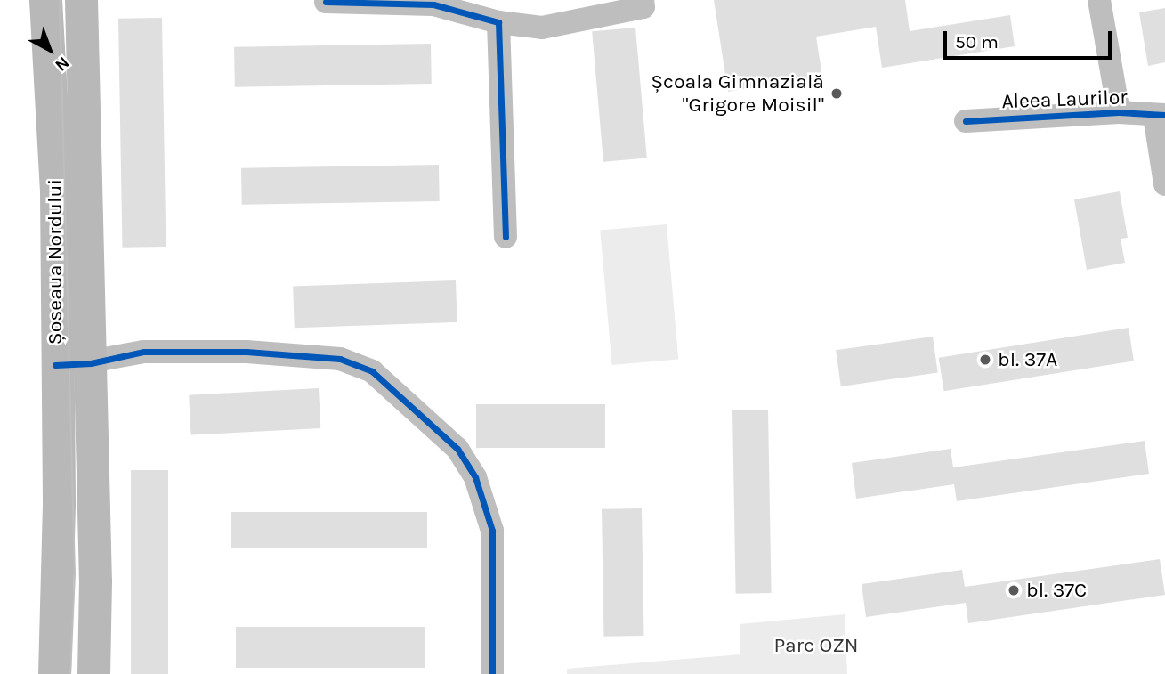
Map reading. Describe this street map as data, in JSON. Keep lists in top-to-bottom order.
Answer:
{
  "streets": {
    "main road": ["Șoseaua Nordului"],
    "street": ["Aleea Laurilor"]
  },
  "parks": ["Parc OZN"],
  "places": ["Școala Gimnazială \"Grigore Moisil\"", "bl. 37A", "bl. 37C"],
  "scale_bar": "50 m",
  "north": "bottom right"
}
